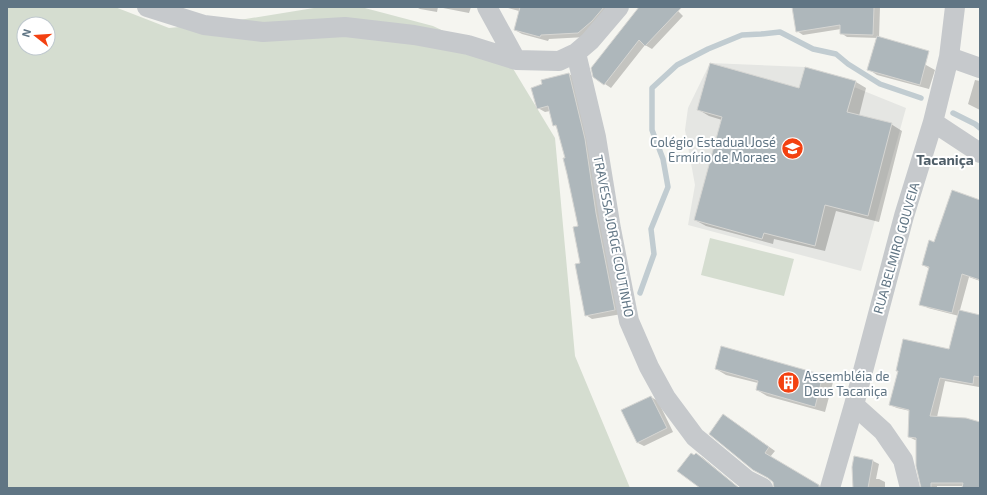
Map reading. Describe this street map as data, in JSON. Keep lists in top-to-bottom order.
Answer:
{
  "streets": {
    "street": ["TRAVESSA JORGE COUTINHO", "RUA BELMIRO GOUVEIA"]
  },
  "districts": ["Tacaniça"],
  "places": {
    "school or university": ["Colégio Estadual José Ermírio de Moraes"],
    "building": ["Assembléia de Deus Tacaniça"]
  },
  "north": "left"
}
